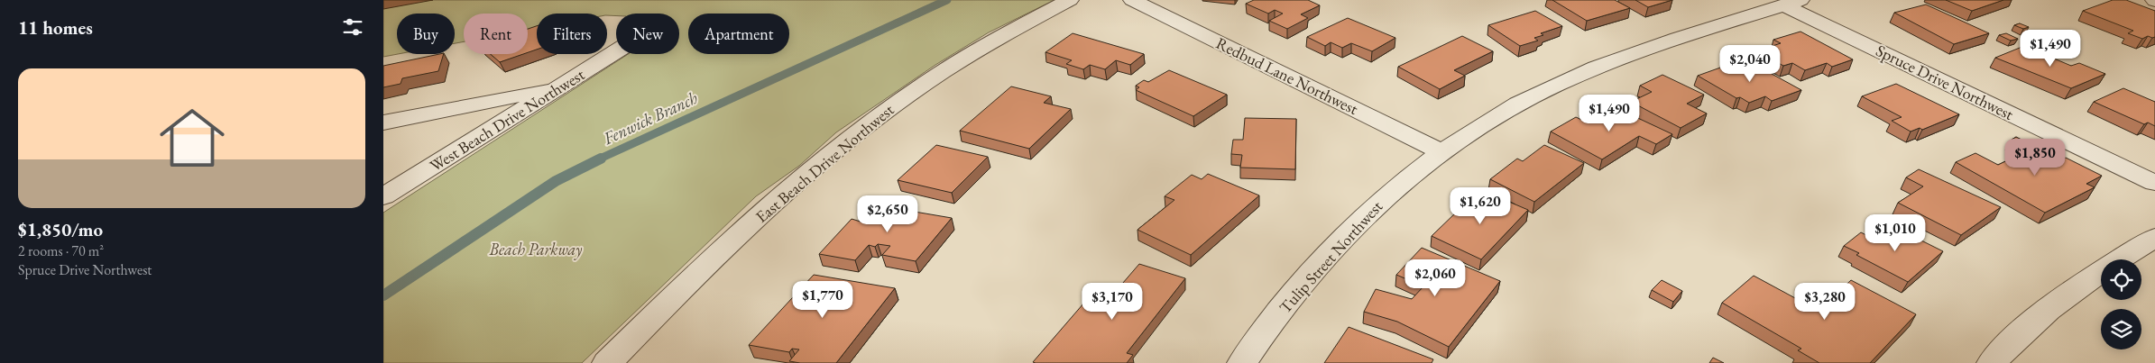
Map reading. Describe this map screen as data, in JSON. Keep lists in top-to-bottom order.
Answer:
{
  "streets": {
    "street": [
      "Redbud Lane Northwest",
      "Spruce Drive Northwest",
      "West Beach Drive Northwest",
      "East Beach Drive Northwest",
      "Tulip Street Northwest"
    ]
  },
  "crossings": [
    ["Redbud Lane Northwest", "Tulip Street Northwest"],
    ["Spruce Drive Northwest", "Tulip Street Northwest"]
  ],
  "water": ["Fenwick Branch"],
  "parks": ["Beach Parkway"],
  "page": {
    "heading": "11 homes",
    "chip": [
      "Buy",
      "Rent",
      "Filters",
      "New",
      "Apartment"
    ],
    "price": [
      "$1,490",
      "$2,040",
      "$1,490",
      "$1,850",
      "$1,620",
      "$2,650",
      "$1,010",
      "$2,060",
      "$1,770",
      "$3,170",
      "$3,280"
    ],
    "list": [
      {
        "name": "$1,850/mo",
        "note": "2 rooms · 70 m² · Spruce Drive Northwest"
      }
    ]
  }
}
